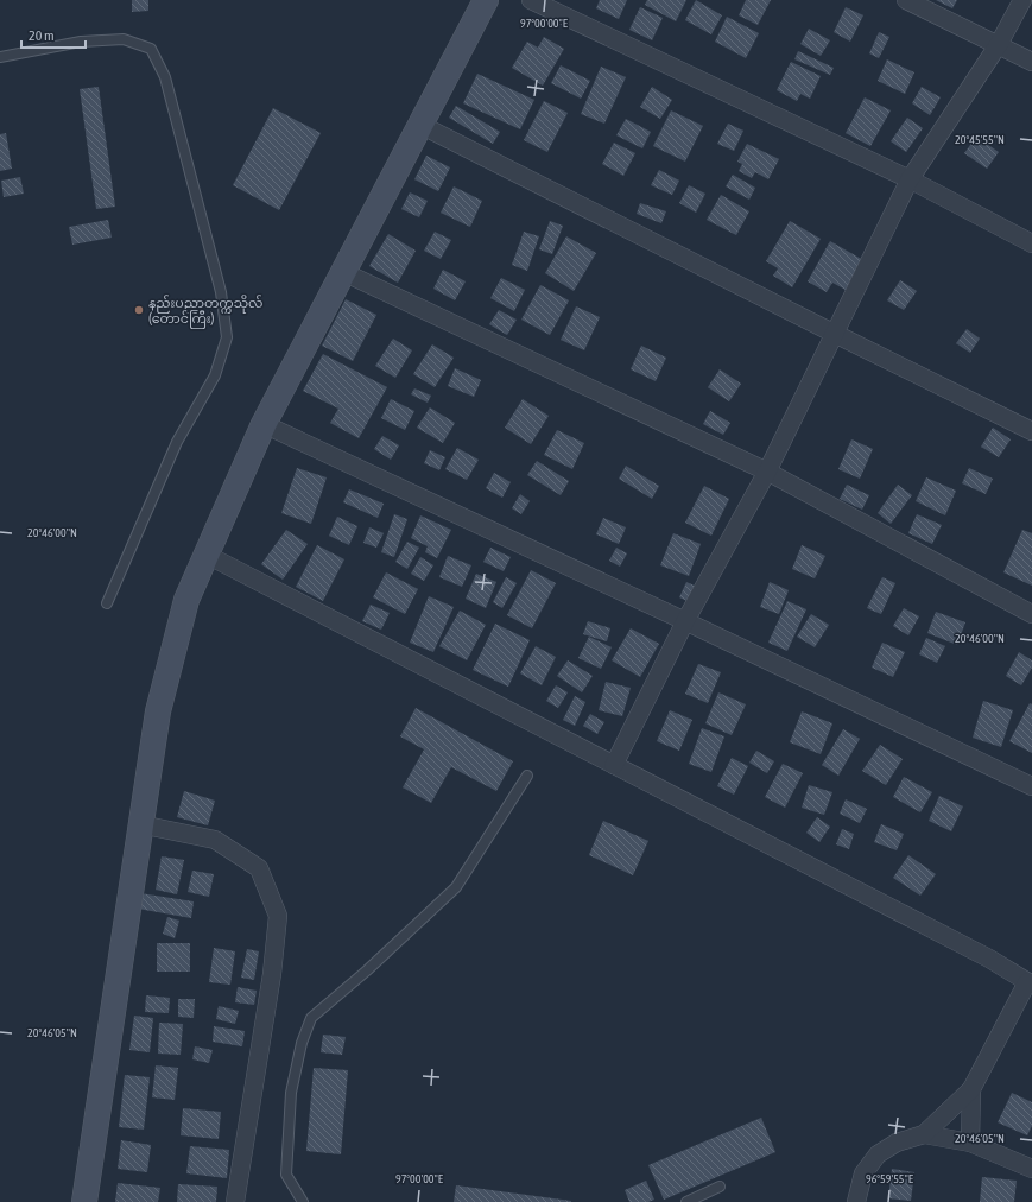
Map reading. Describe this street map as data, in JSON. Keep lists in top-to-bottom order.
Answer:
{
  "places": ["နည်းပညာတက္ကသိုလ် (တောင်ကြီး)"],
  "scale_bar": "20 m",
  "coordinates": [
    "97°00'00\"E",
    "20°45'55\"N",
    "20°46'00\"N",
    "20°46'05\"N",
    "96°59'55\"E"
  ]
}
